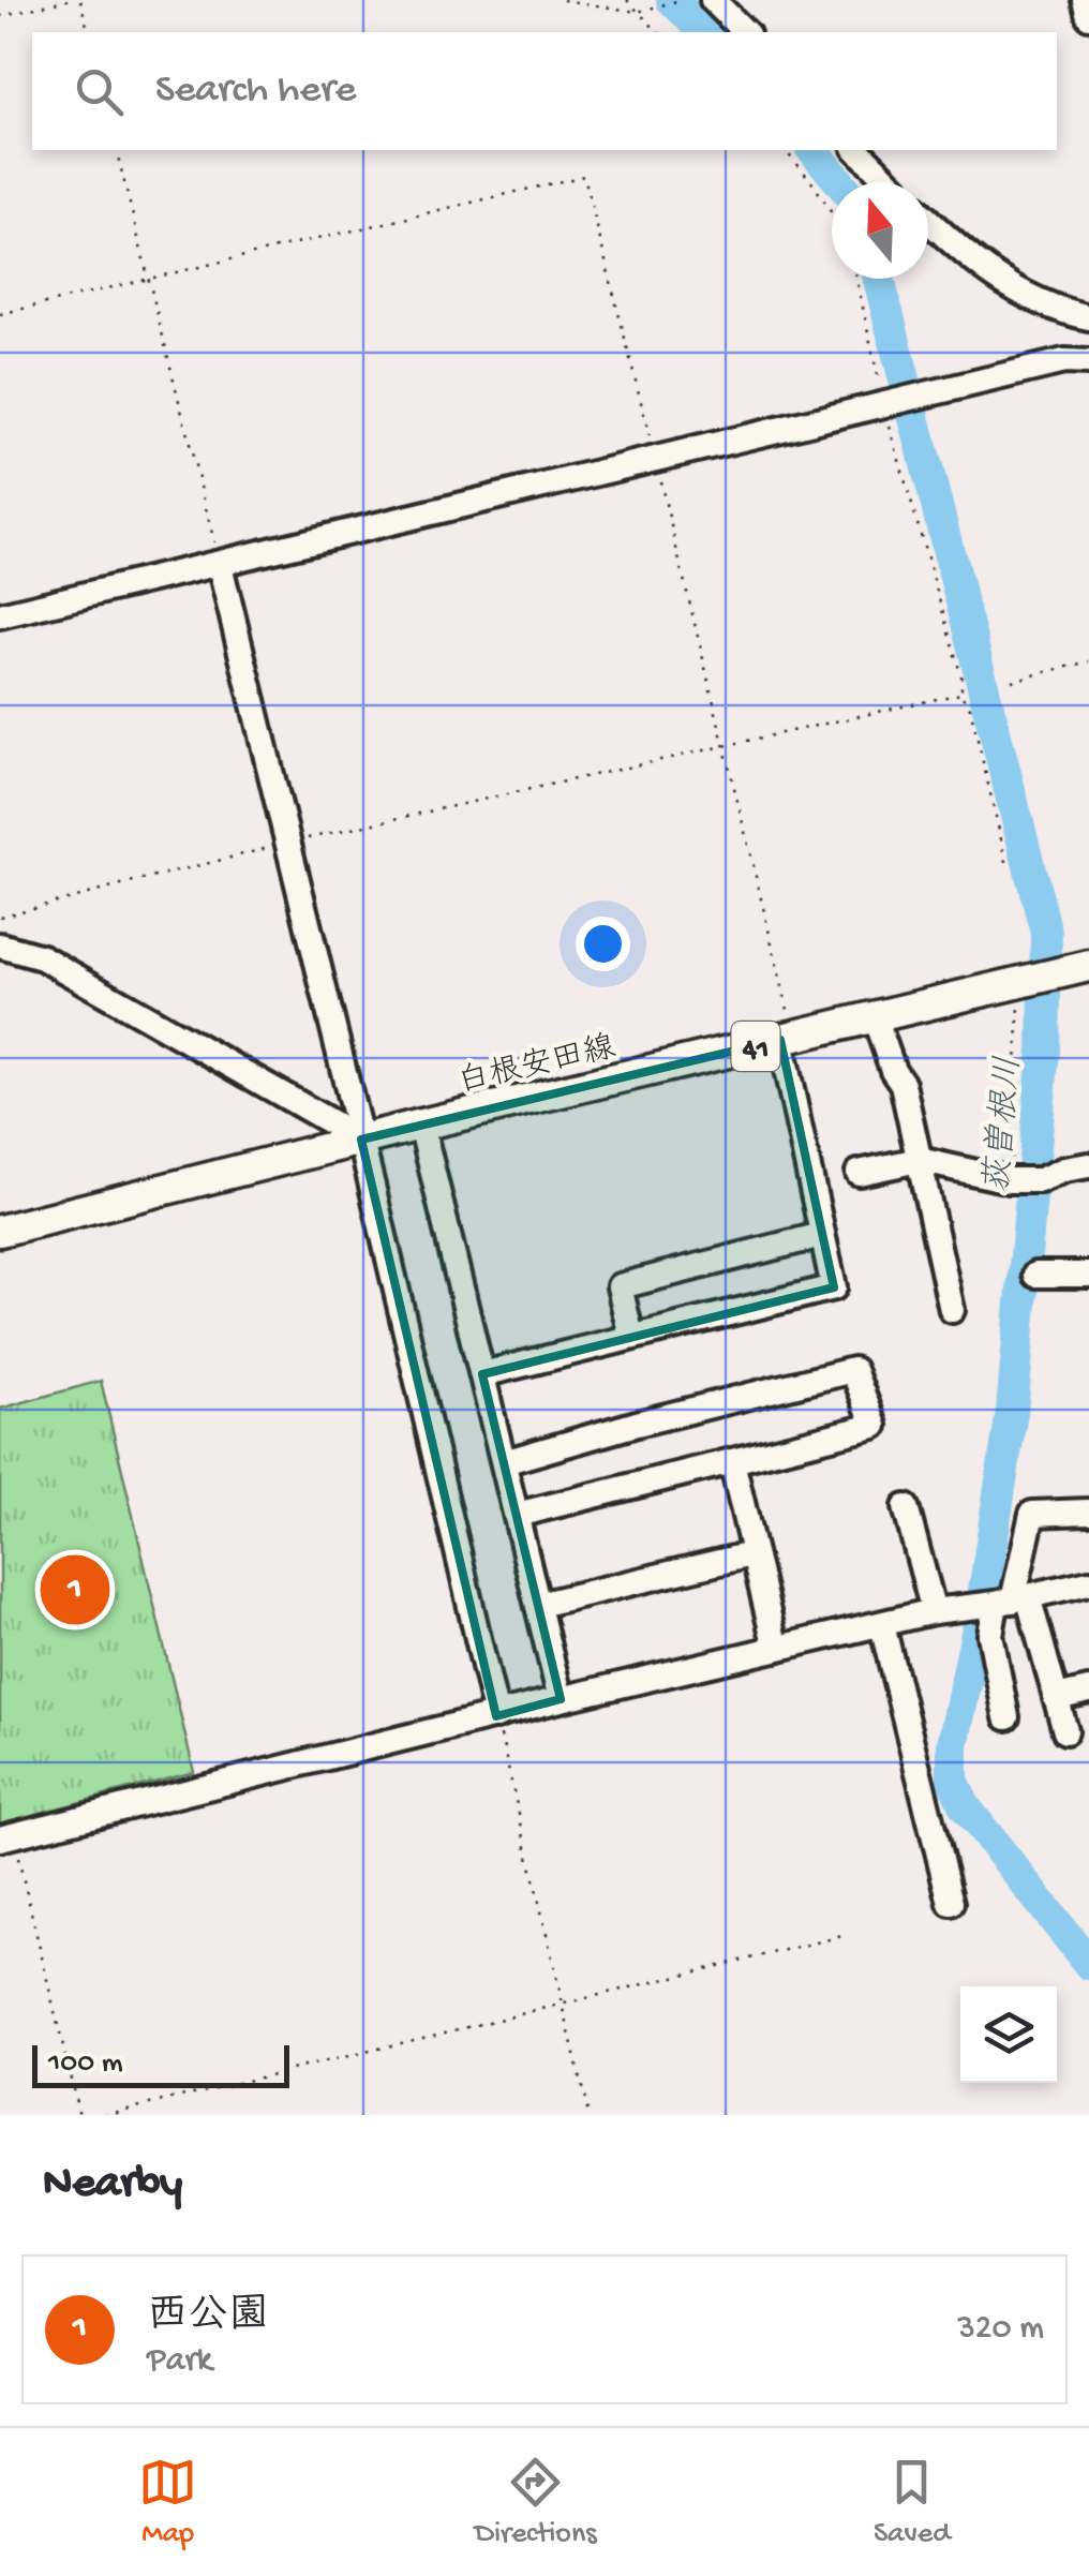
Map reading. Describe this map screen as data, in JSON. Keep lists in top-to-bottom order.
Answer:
{
  "streets": {
    "main road": ["41", "白根安田線"]
  },
  "water": ["荻曽根川"],
  "scale_bar": "100 m",
  "north": "top",
  "page": {
    "search": "Search here",
    "pins": "1",
    "scale": "100 m",
    "heading": "Nearby",
    "list": [
      {
        "mark": "1",
        "name": "西公園",
        "note": "Park",
        "value": "320 m"
      }
    ],
    "nav": ["Map", "Directions", "Saved"]
  }
}
